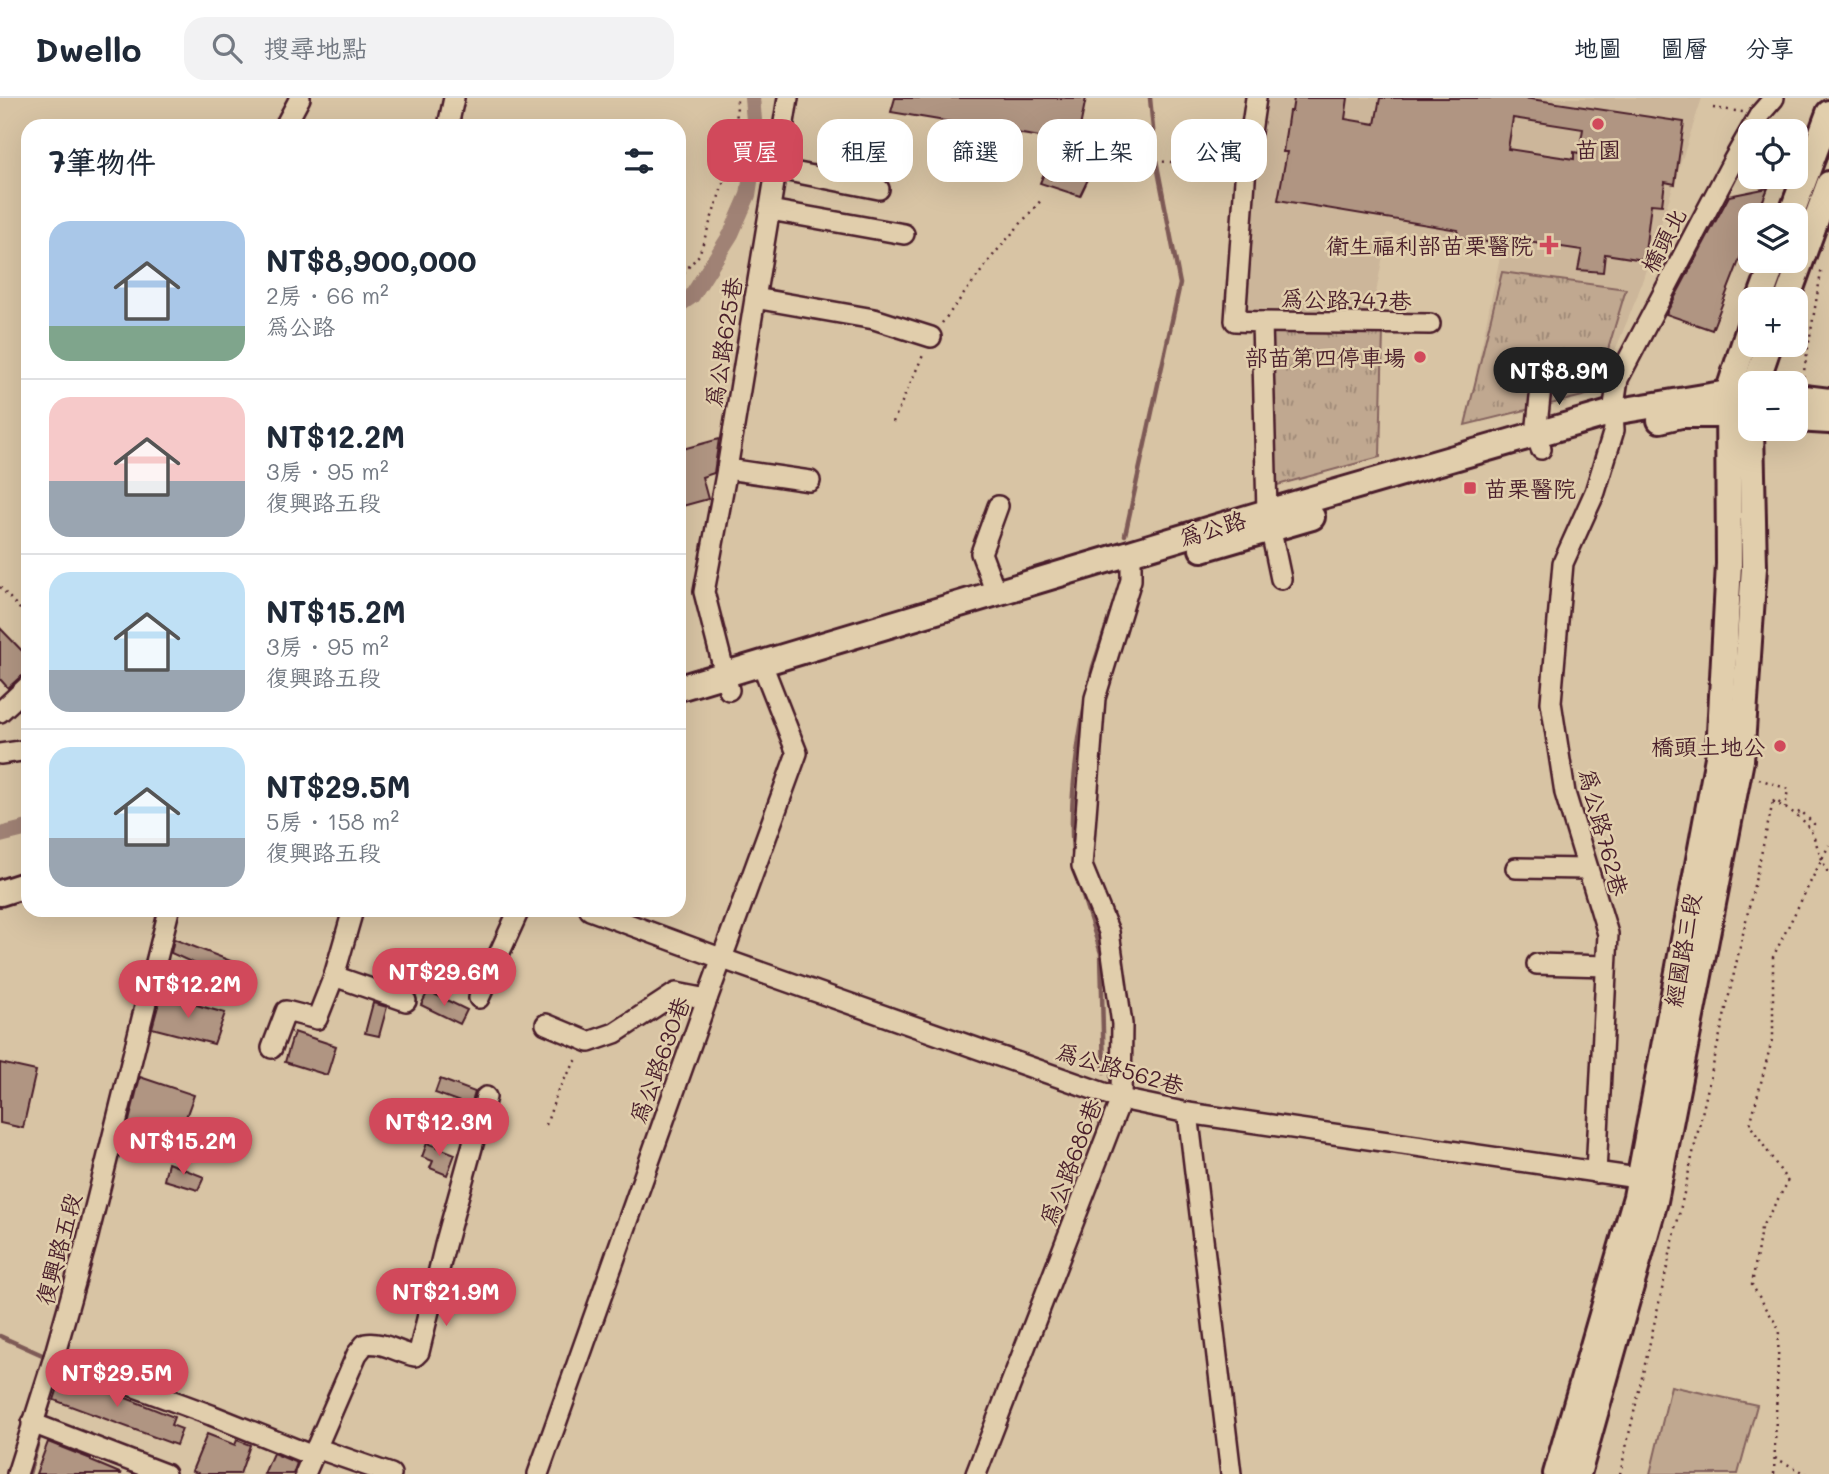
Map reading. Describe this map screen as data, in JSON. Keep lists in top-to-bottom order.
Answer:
{
  "streets": {
    "main road": ["為公路", "經國路三段"],
    "street": [
      "橋頭北",
      "為公路747巷",
      "為公路625巷",
      "為公路762巷",
      "為公路630巷",
      "為公路562巷",
      "為公路686巷",
      "復興路五段"
    ]
  },
  "crossings": [
    ["橋頭北", "為公路"],
    ["橋頭北", "為公路762巷"],
    ["為公路625巷", "為公路"],
    ["為公路", "為公路762巷"],
    ["為公路", "為公路630巷"],
    ["為公路", "為公路686巷"],
    ["為公路762巷", "為公路562巷"],
    ["經國路三段", "為公路562巷"],
    ["為公路630巷", "為公路562巷"],
    ["為公路562巷", "為公路686巷"]
  ],
  "places": {
    "other": ["苗園", "部苗第四停車場", "橋頭土地公"],
    "health": ["衛生福利部苗栗醫院"],
    "transit": ["苗栗醫院"]
  },
  "page": {
    "header": "Dwello",
    "search": "搜尋地點",
    "nav": ["地圖", "圖層", "分享"],
    "map_buttons": ["+", "−"],
    "chip": [
      "買屋",
      "租屋",
      "篩選",
      "新上架",
      "公寓"
    ],
    "heading": "7筆物件",
    "list": [
      {
        "name": "NT$8,900,000",
        "note": "2房 · 66 m² · 為公路"
      },
      {
        "name": "NT$12.2M",
        "note": "3房 · 95 m² · 復興路五段"
      },
      {
        "name": "NT$15.2M",
        "note": "3房 · 95 m² · 復興路五段"
      },
      {
        "name": "NT$29.5M",
        "note": "5房 · 158 m² · 復興路五段"
      }
    ],
    "price": [
      "NT$8.9M",
      "NT$29.6M",
      "NT$12.2M",
      "NT$12.3M",
      "NT$15.2M",
      "NT$21.9M",
      "NT$29.5M"
    ]
  }
}
